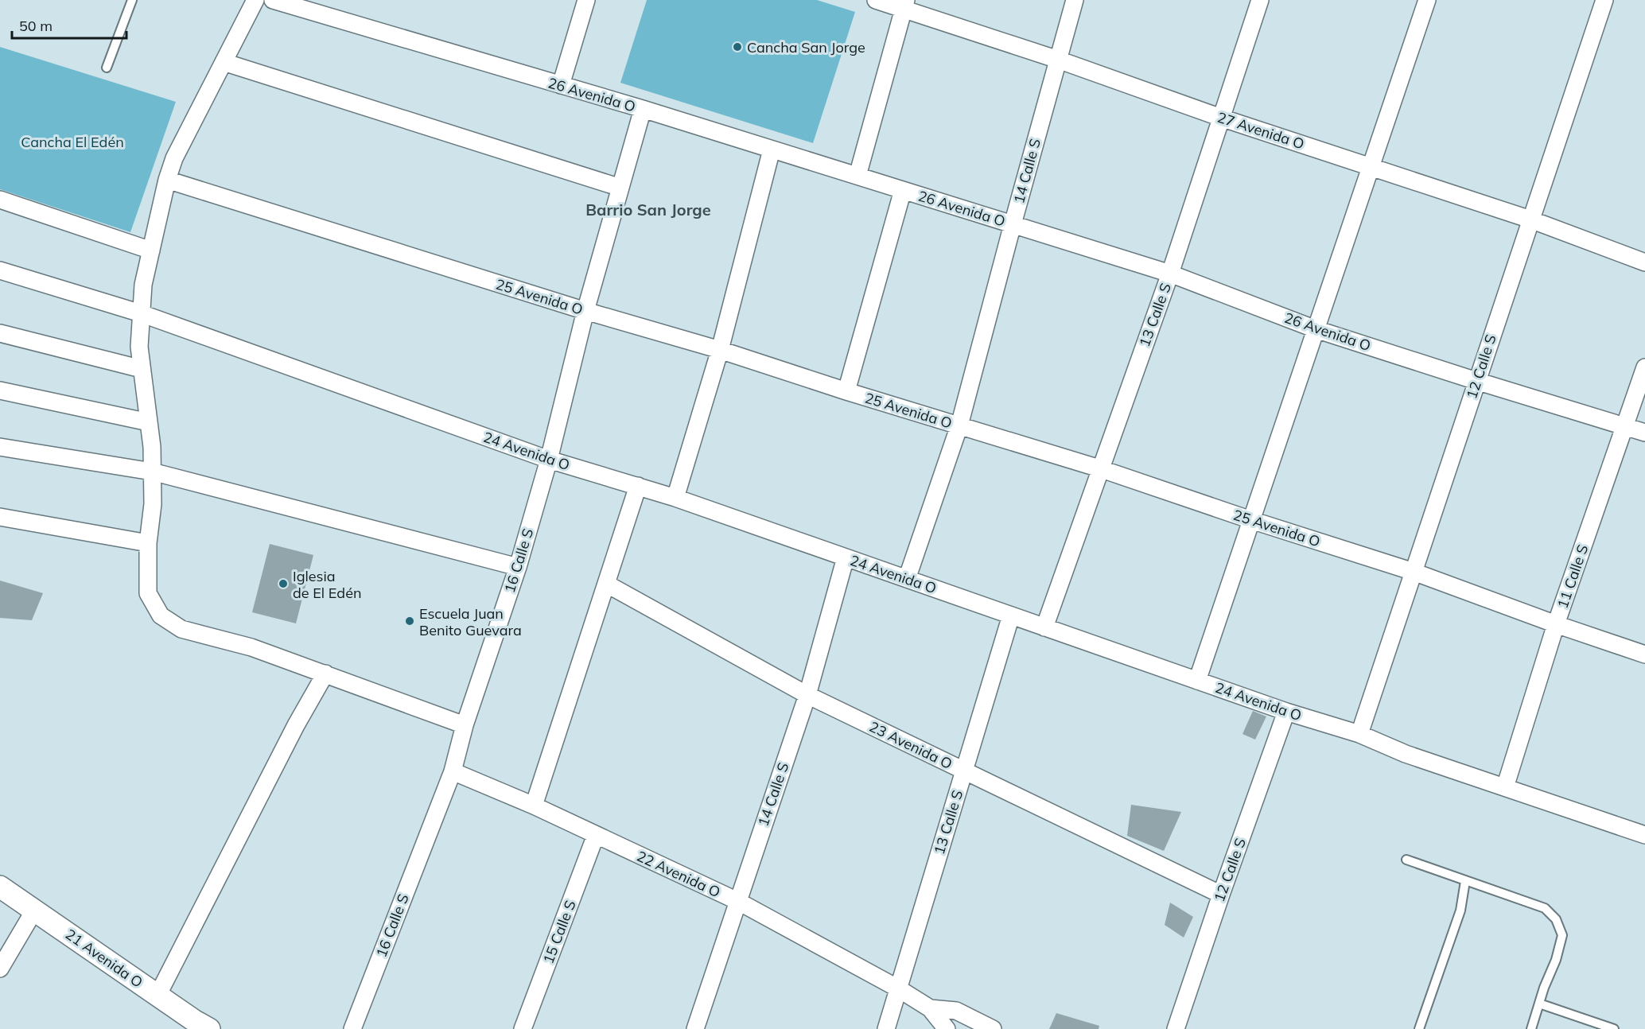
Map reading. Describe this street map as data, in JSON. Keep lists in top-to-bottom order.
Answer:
{
  "streets": {
    "street": [
      "26 Avenida O",
      "27 Avenida O",
      "14 Calle S",
      "25 Avenida O",
      "13 Calle S",
      "12 Calle S",
      "24 Avenida O",
      "16 Calle S",
      "11 Calle S",
      "23 Avenida O",
      "22 Avenida O",
      "15 Calle S",
      "21 Avenida O"
    ]
  },
  "crossings": [
    ["26 Avenida O", "14 Calle S"],
    ["26 Avenida O", "13 Calle S"],
    ["26 Avenida O", "12 Calle S"],
    ["26 Avenida O", "16 Calle S"],
    ["26 Avenida O", "11 Calle S"],
    ["27 Avenida O", "14 Calle S"],
    ["27 Avenida O", "13 Calle S"],
    ["27 Avenida O", "12 Calle S"],
    ["14 Calle S", "25 Avenida O"],
    ["14 Calle S", "24 Avenida O"],
    ["14 Calle S", "23 Avenida O"],
    ["14 Calle S", "22 Avenida O"],
    ["25 Avenida O", "13 Calle S"],
    ["25 Avenida O", "12 Calle S"],
    ["25 Avenida O", "16 Calle S"],
    ["25 Avenida O", "11 Calle S"],
    ["13 Calle S", "24 Avenida O"],
    ["13 Calle S", "23 Avenida O"],
    ["13 Calle S", "22 Avenida O"],
    ["12 Calle S", "24 Avenida O"],
    ["12 Calle S", "23 Avenida O"],
    ["24 Avenida O", "16 Calle S"],
    ["24 Avenida O", "11 Calle S"],
    ["16 Calle S", "22 Avenida O"],
    ["22 Avenida O", "15 Calle S"]
  ],
  "districts": ["Barrio San Jorge"],
  "parks": ["Cancha El Edén"],
  "places": ["Cancha San Jorge", "Iglesia de El Edén", "Escuela Juan Benito Guevara"],
  "scale_bar": "50 m"
}
